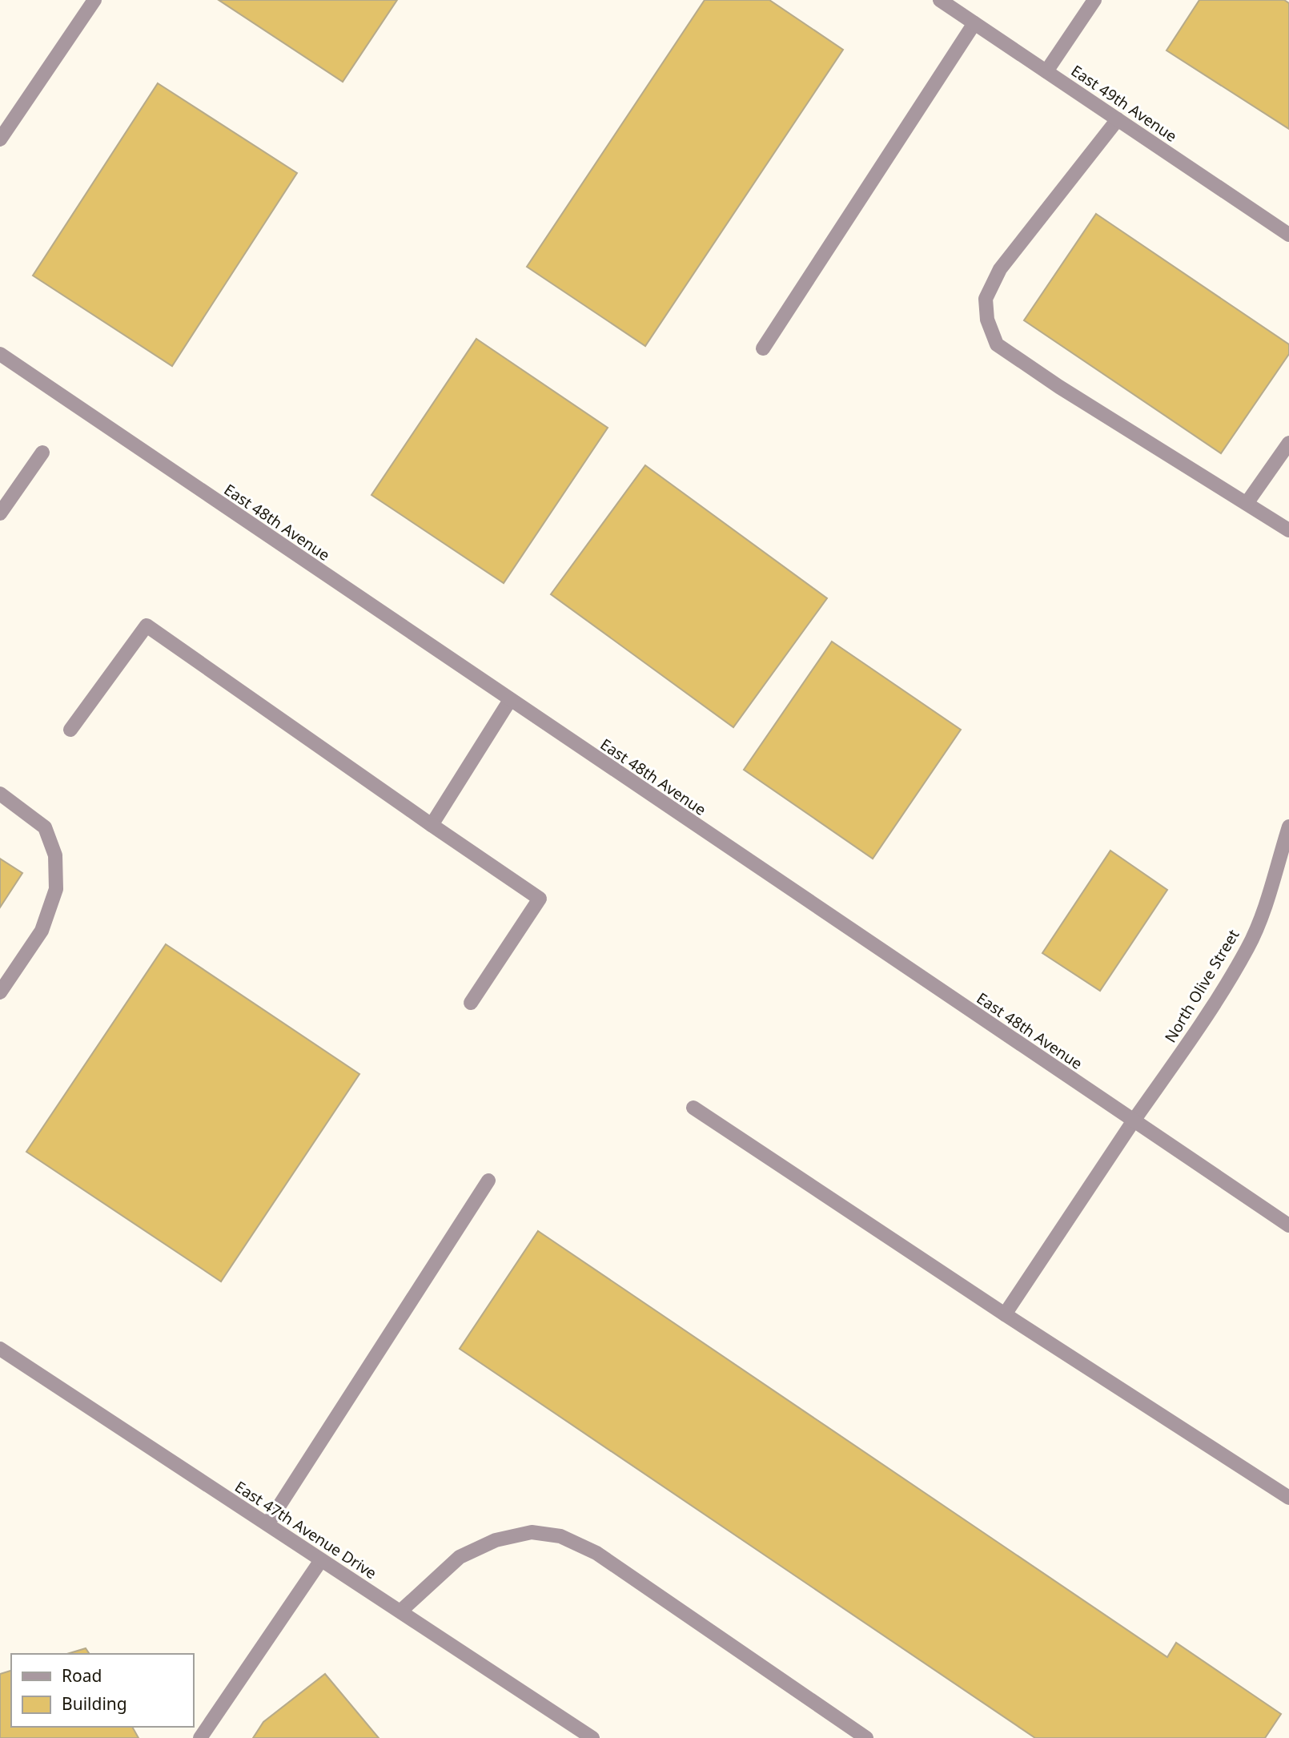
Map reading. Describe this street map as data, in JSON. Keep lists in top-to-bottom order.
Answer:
{
  "streets": {
    "street": [
      "East 49th Avenue",
      "East 48th Avenue",
      "North Olive Street",
      "East 47th Avenue Drive"
    ]
  },
  "crossings": [
    ["East 48th Avenue", "North Olive Street"]
  ],
  "legend": ["Road", "Building"]
}
